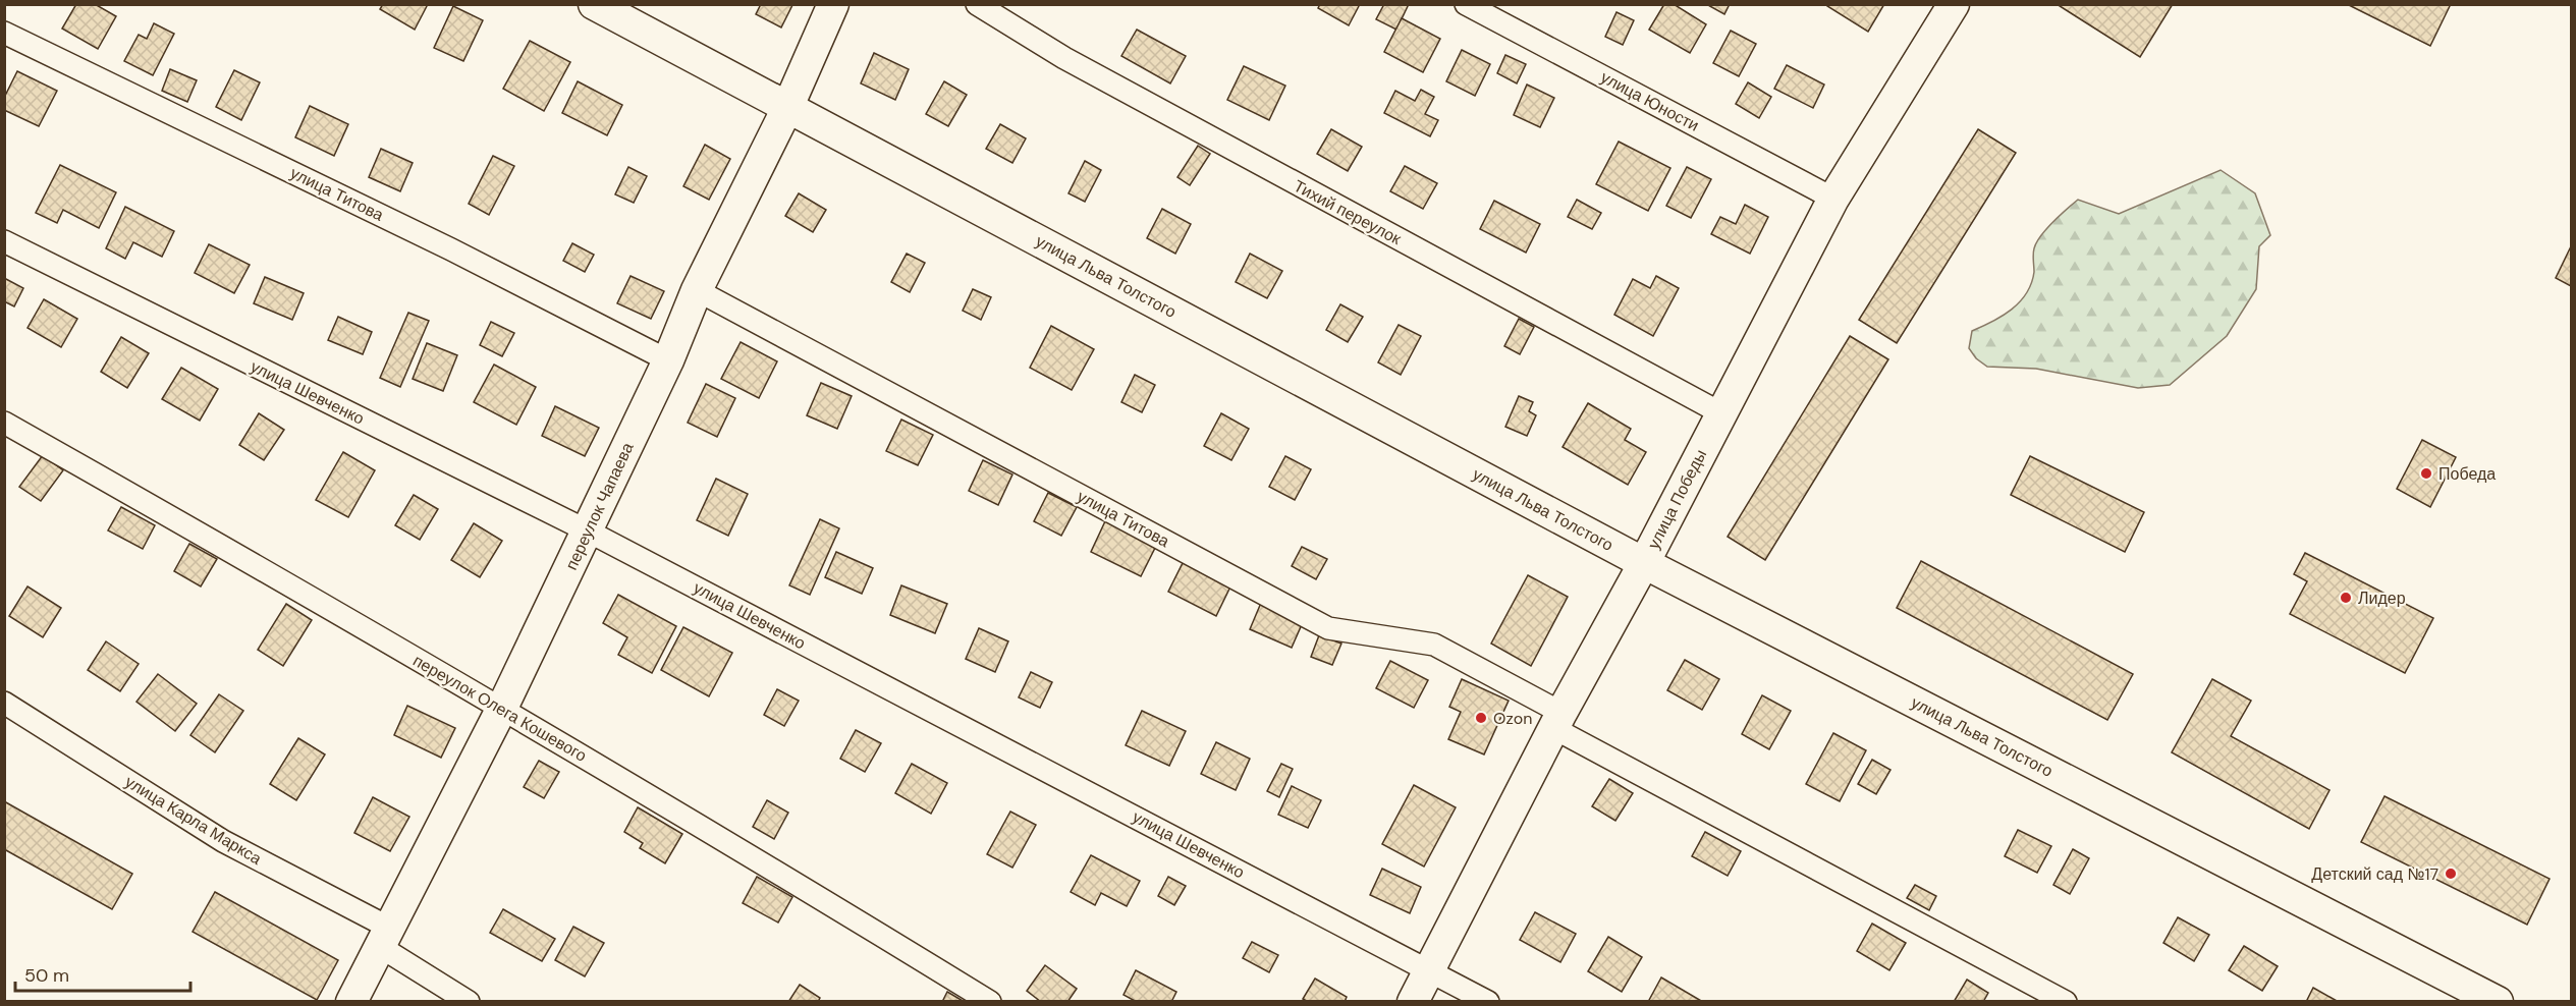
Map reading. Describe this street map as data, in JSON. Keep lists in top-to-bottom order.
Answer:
{
  "streets": {
    "street": [
      "улица Юности",
      "улица Титова",
      "Тихий переулок",
      "улица Льва Толстого",
      "улица Шевченко",
      "улица Победы",
      "переулок Чапаева",
      "переулок Олега Кошевого",
      "улица Карла Маркса"
    ]
  },
  "crossings": [
    ["улица Юности", "улица Победы"],
    ["улица Титова", "улица Победы"],
    ["улица Титова", "переулок Чапаева"],
    ["Тихий переулок", "улица Победы"],
    ["улица Льва Толстого", "улица Победы"],
    ["улица Льва Толстого", "переулок Чапаева"],
    ["улица Шевченко", "улица Победы"],
    ["улица Шевченко", "переулок Чапаева"],
    ["переулок Чапаева", "переулок Олега Кошевого"],
    ["переулок Чапаева", "улица Карла Маркса"]
  ],
  "places": [
    "Победа",
    "Лидер",
    "Ozon",
    "Детский сад №17"
  ],
  "scale_bar": "50 m"
}
